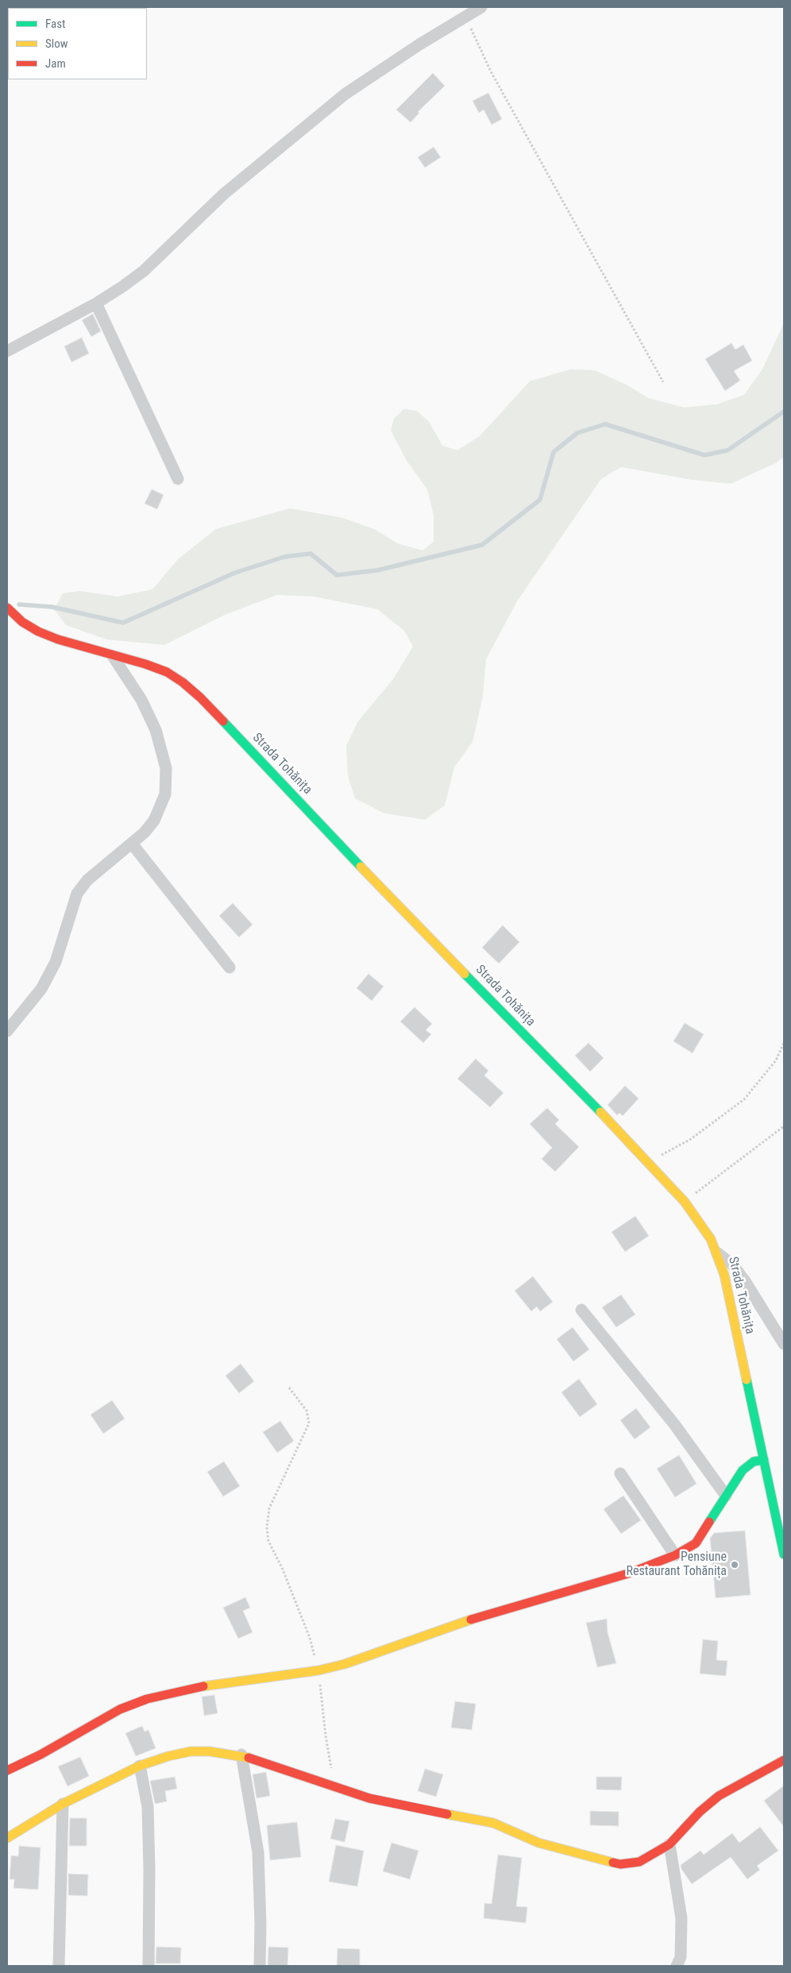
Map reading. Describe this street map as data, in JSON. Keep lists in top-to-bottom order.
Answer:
{
  "streets": {
    "street": ["Strada Tohănița"]
  },
  "places": ["Pensiune Restaurant Tohănița"],
  "legend": ["Fast", "Slow", "Jam"]
}
